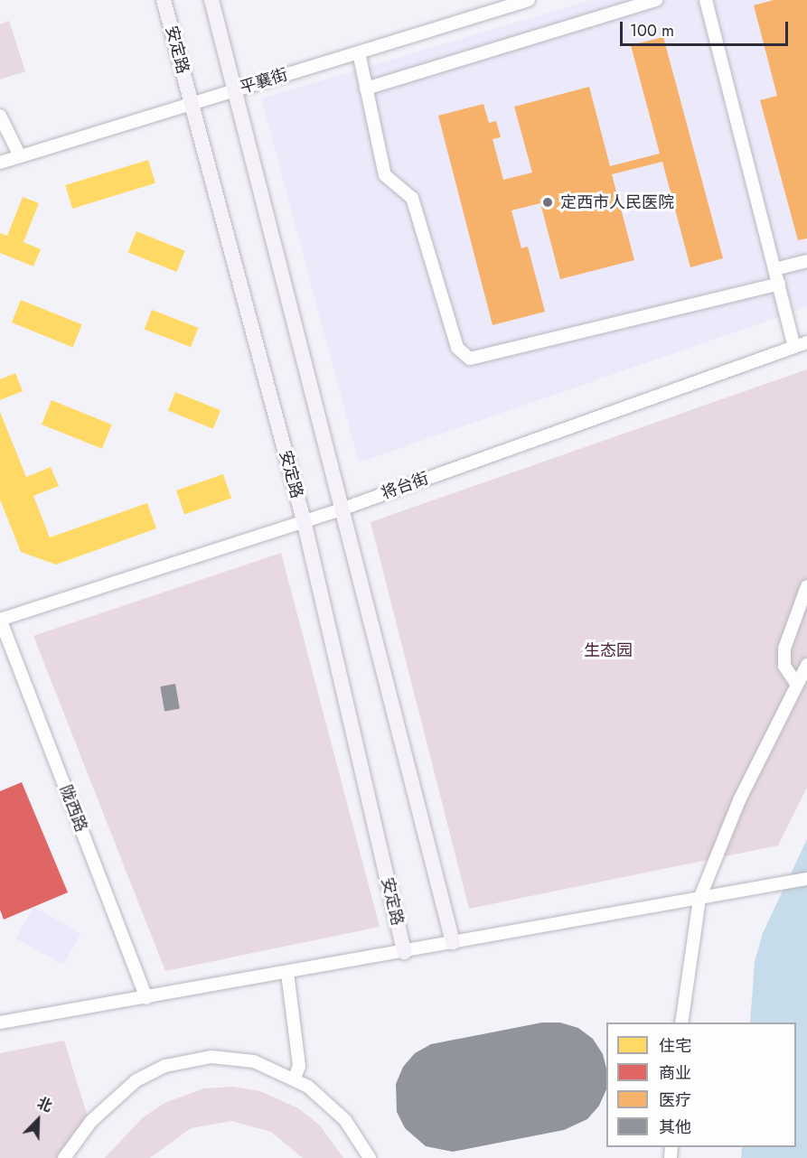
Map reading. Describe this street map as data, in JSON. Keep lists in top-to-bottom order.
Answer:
{
  "streets": {
    "main road": ["安定路"],
    "street": ["平襄街", "将台街", "陇西路"]
  },
  "crossings": [
    ["安定路", "平襄街"],
    ["安定路", "将台街"],
    ["将台街", "陇西路"]
  ],
  "parks": ["生态园"],
  "places": ["定西市人民医院"],
  "legend": [
    "住宅",
    "商业",
    "医疗",
    "其他"
  ],
  "scale_bar": "100 m",
  "north": "top right"
}
